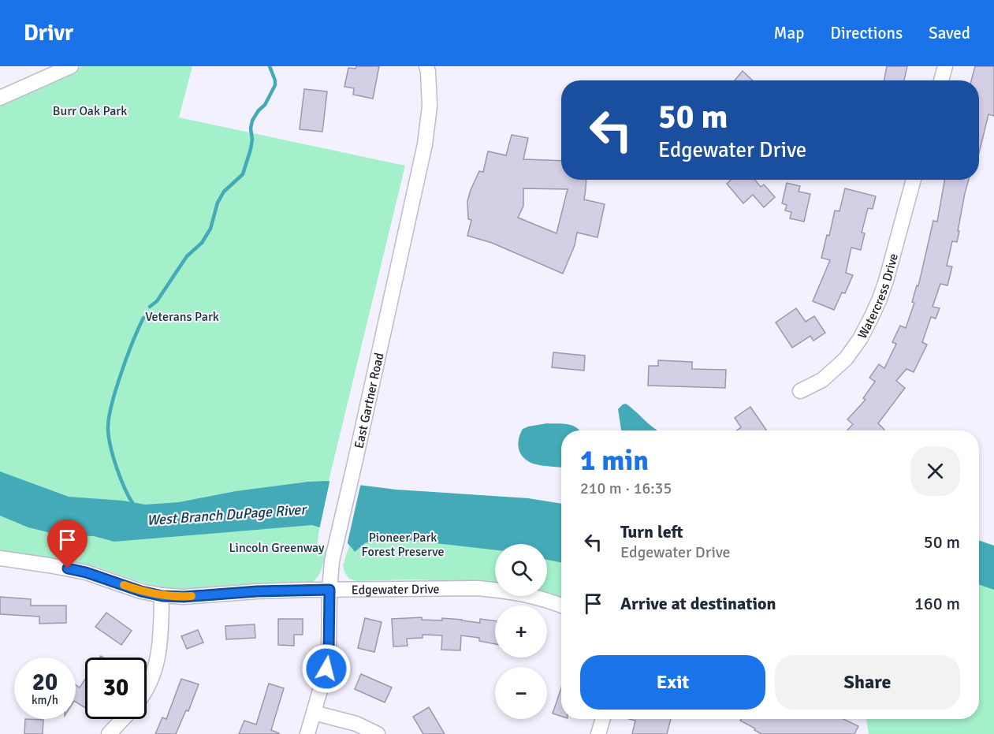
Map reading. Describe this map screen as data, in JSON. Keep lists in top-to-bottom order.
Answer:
{
  "streets": {
    "street": ["Watercress Drive", "East Gartner Road", "Edgewater Drive"]
  },
  "crossings": [
    ["East Gartner Road", "Edgewater Drive"]
  ],
  "water": ["West Branch DuPage River"],
  "parks": [
    "Burr Oak Park",
    "Veterans Park",
    "Pioneer Park Forest Preserve",
    "Lincoln Greenway"
  ],
  "page": {
    "header": "Drivr",
    "nav": ["Map", "Directions", "Saved"],
    "turn": ["50 m", "Edgewater Drive"],
    "heading": ["1 min", "210 m · 16:35"],
    "list": [
      {
        "name": "Turn left",
        "note": "Edgewater Drive",
        "value": "50 m"
      },
      {
        "name": "Arrive at destination",
        "value": "160 m"
      }
    ],
    "map_buttons": ["+", "−"],
    "buttons": ["Exit", "Share"],
    "speed": "20 km/h",
    "limit": "30"
  }
}
